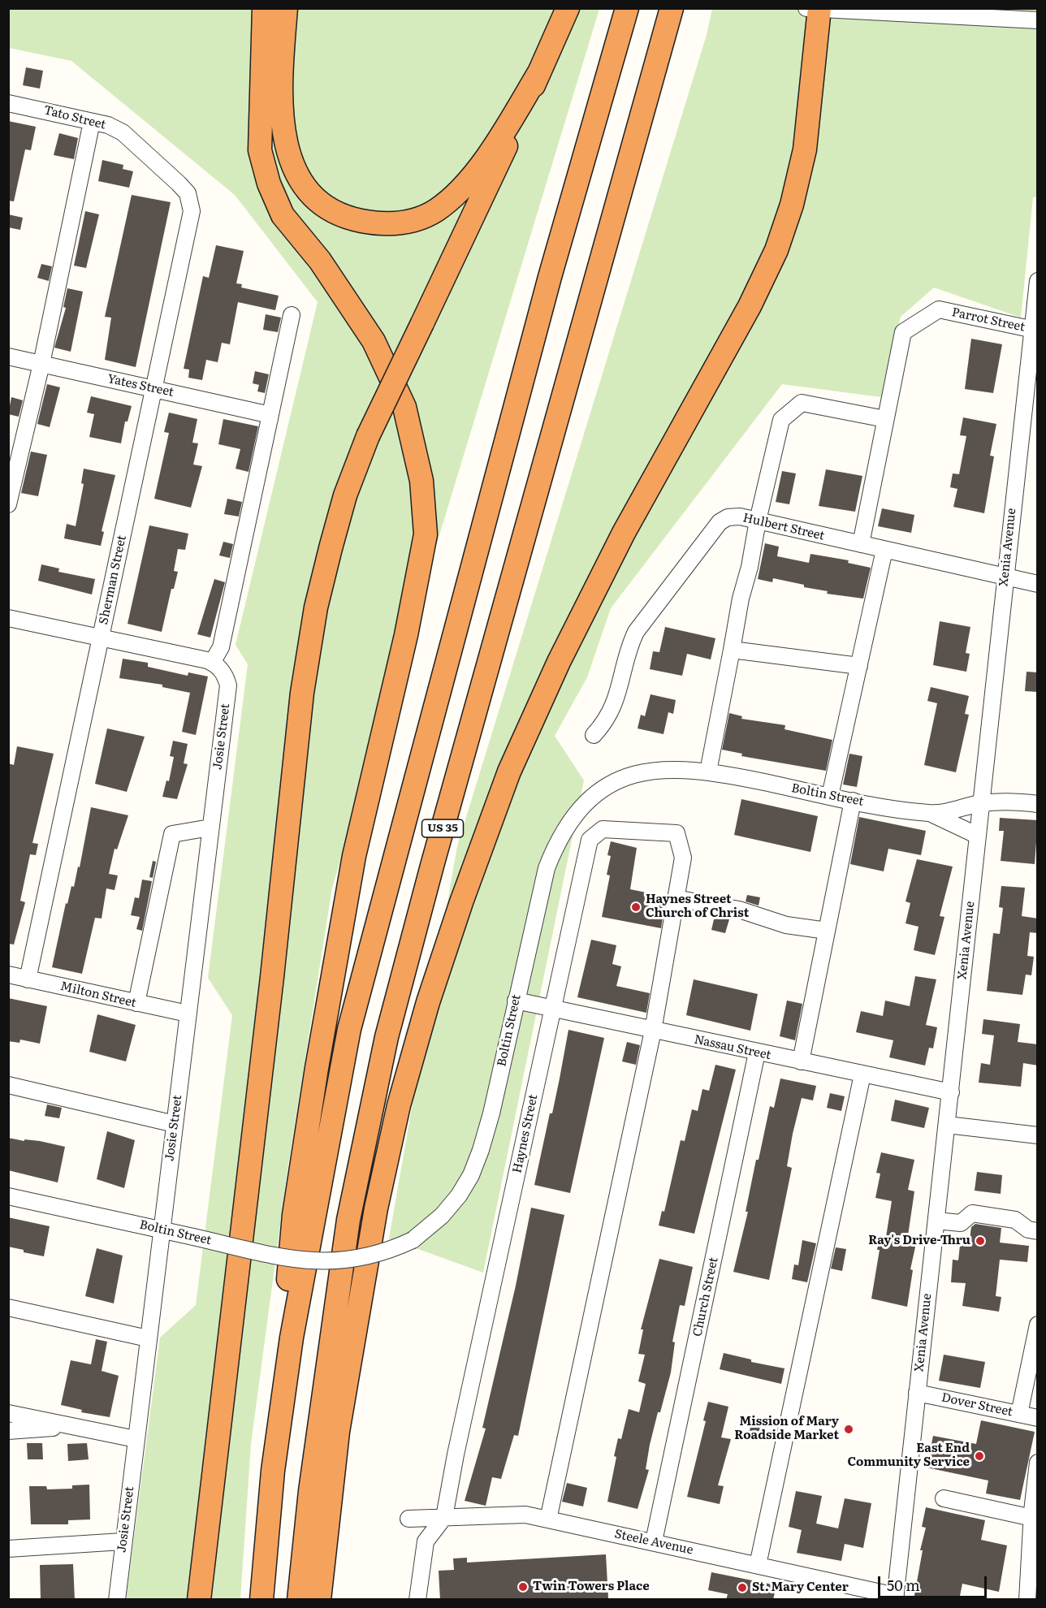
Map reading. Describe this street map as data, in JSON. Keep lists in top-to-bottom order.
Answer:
{
  "streets": {
    "highway": ["US 35"],
    "street": [
      "Tato Street",
      "Parrot Street",
      "Yates Street",
      "Hulbert Street",
      "Xenia Avenue",
      "Sherman Street",
      "Josie Street",
      "Boltin Street",
      "Milton Street",
      "Nassau Street",
      "Haynes Street",
      "Church Street",
      "Dover Street",
      "Steele Avenue"
    ]
  },
  "crossings": [
    ["Tato Street", "Sherman Street"],
    ["Parrot Street", "Xenia Avenue"],
    ["Yates Street", "Sherman Street"],
    ["Hulbert Street", "Xenia Avenue"],
    ["Xenia Avenue", "Boltin Street"],
    ["Xenia Avenue", "Nassau Street"],
    ["Xenia Avenue", "Dover Street"],
    ["Xenia Avenue", "Steele Avenue"],
    ["Sherman Street", "Milton Street"],
    ["Josie Street", "Boltin Street"],
    ["Josie Street", "Milton Street"],
    ["Boltin Street", "Nassau Street"],
    ["Nassau Street", "Haynes Street"],
    ["Nassau Street", "Church Street"],
    ["Haynes Street", "Steele Avenue"],
    ["Church Street", "Steele Avenue"]
  ],
  "places": [
    "Haynes Street Church of Christ",
    "Ray's Drive-Thru",
    "Mission of Mary Roadside Market",
    "East End Community Service",
    "Twin Towers Place",
    "St. Mary Center"
  ],
  "scale_bar": "50 m"
}
